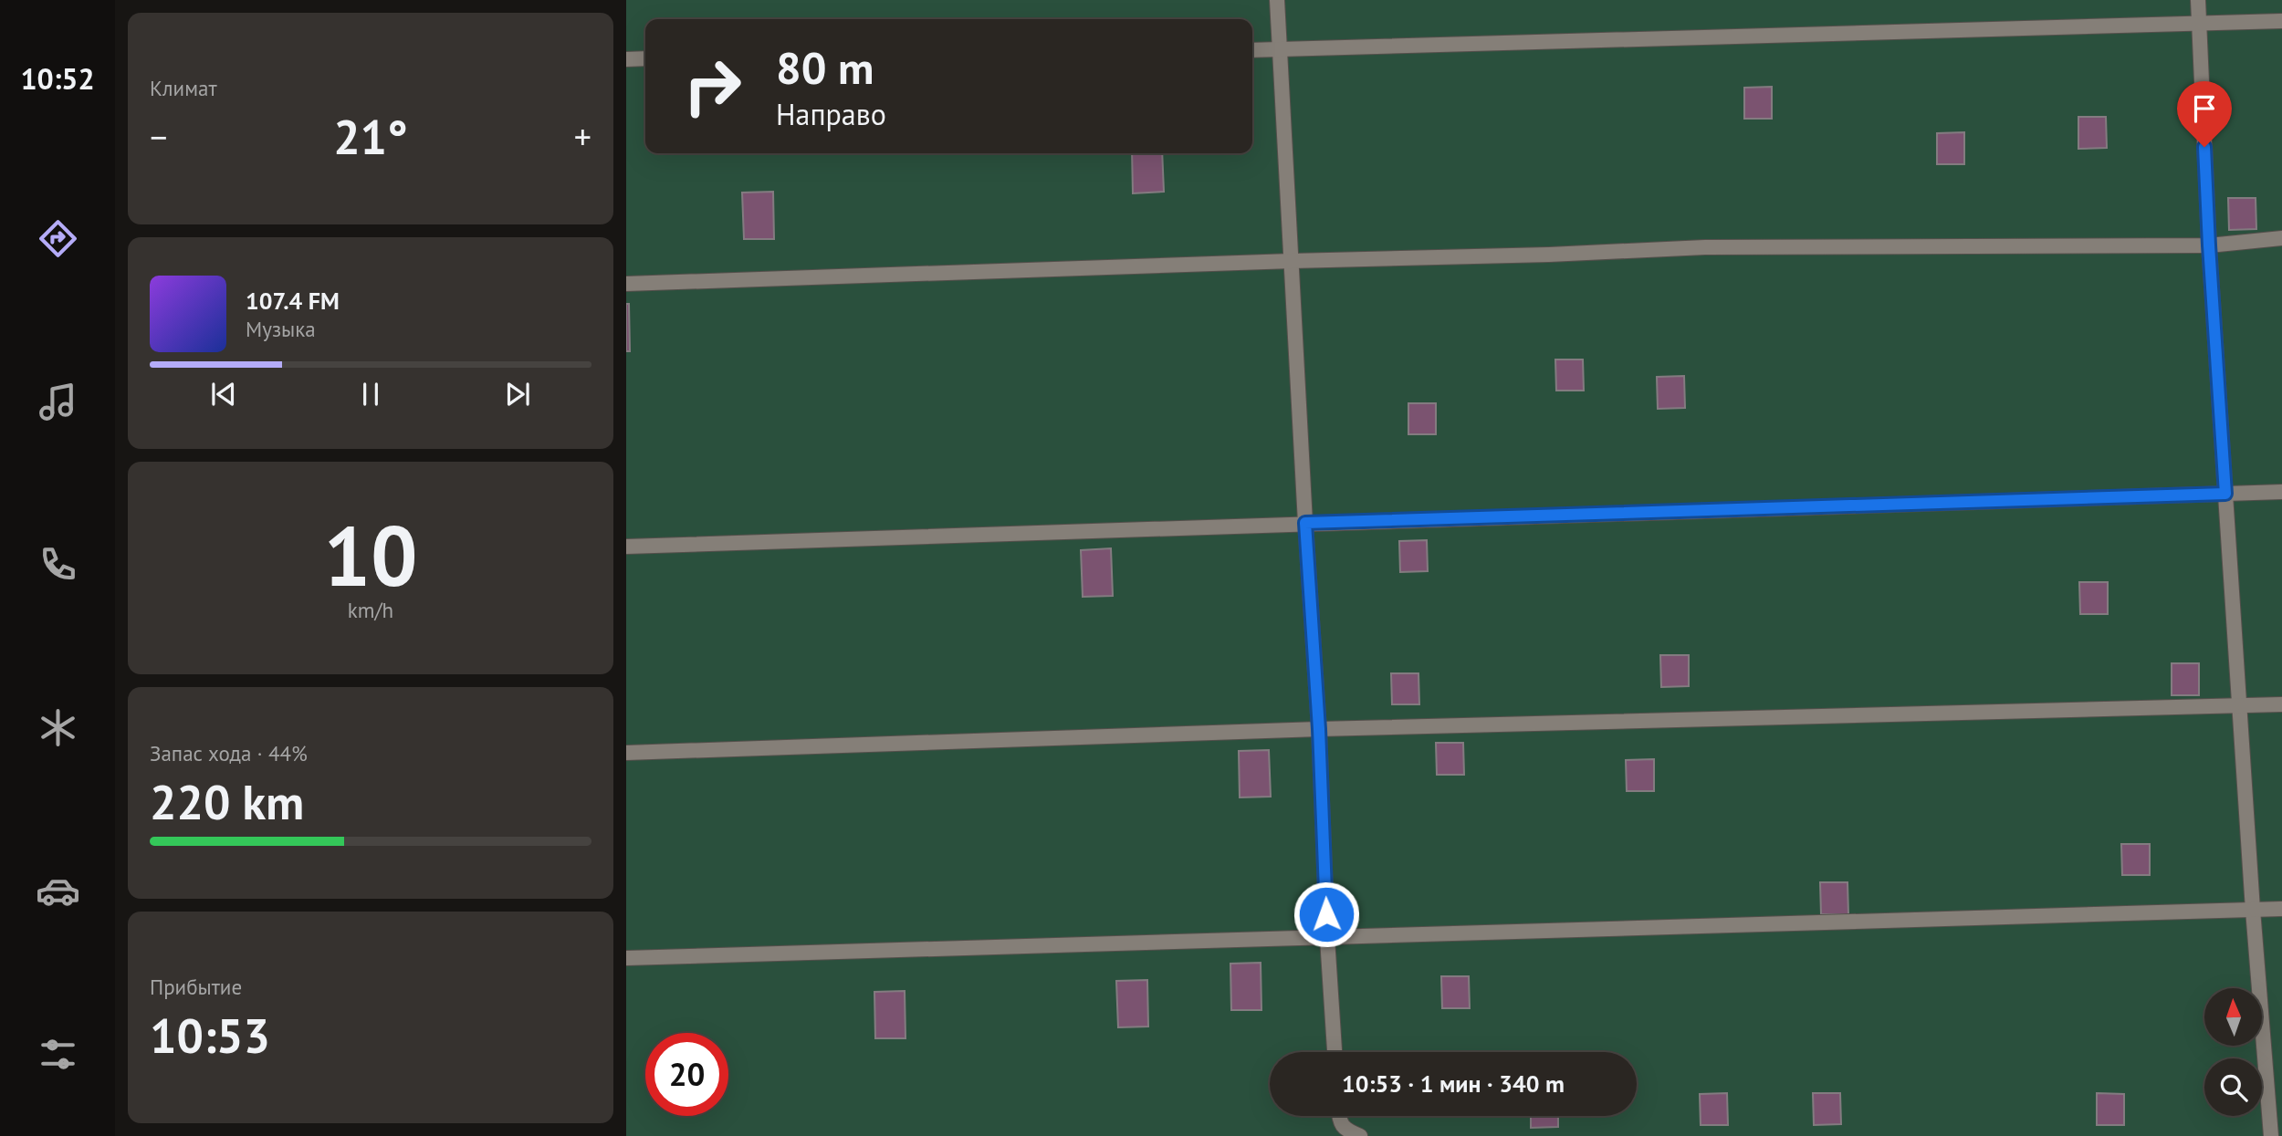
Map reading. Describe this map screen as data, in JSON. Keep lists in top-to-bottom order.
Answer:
{
  "north": "top",
  "page": {
    "tabs": "10:52",
    "tile": [
      "Климат",
      ["10", "km/h"],
      ["Запас хода · 44%", "220 km"],
      ["Прибытие", "10:53"]
    ],
    "turn": ["80 m", "Направо"],
    "heat": ["−", "21°", "+"],
    "song": ["107.4 FM", "Музыка"],
    "limit": "20",
    "trip": "10:53 · 1 мин · 340 m"
  }
}
